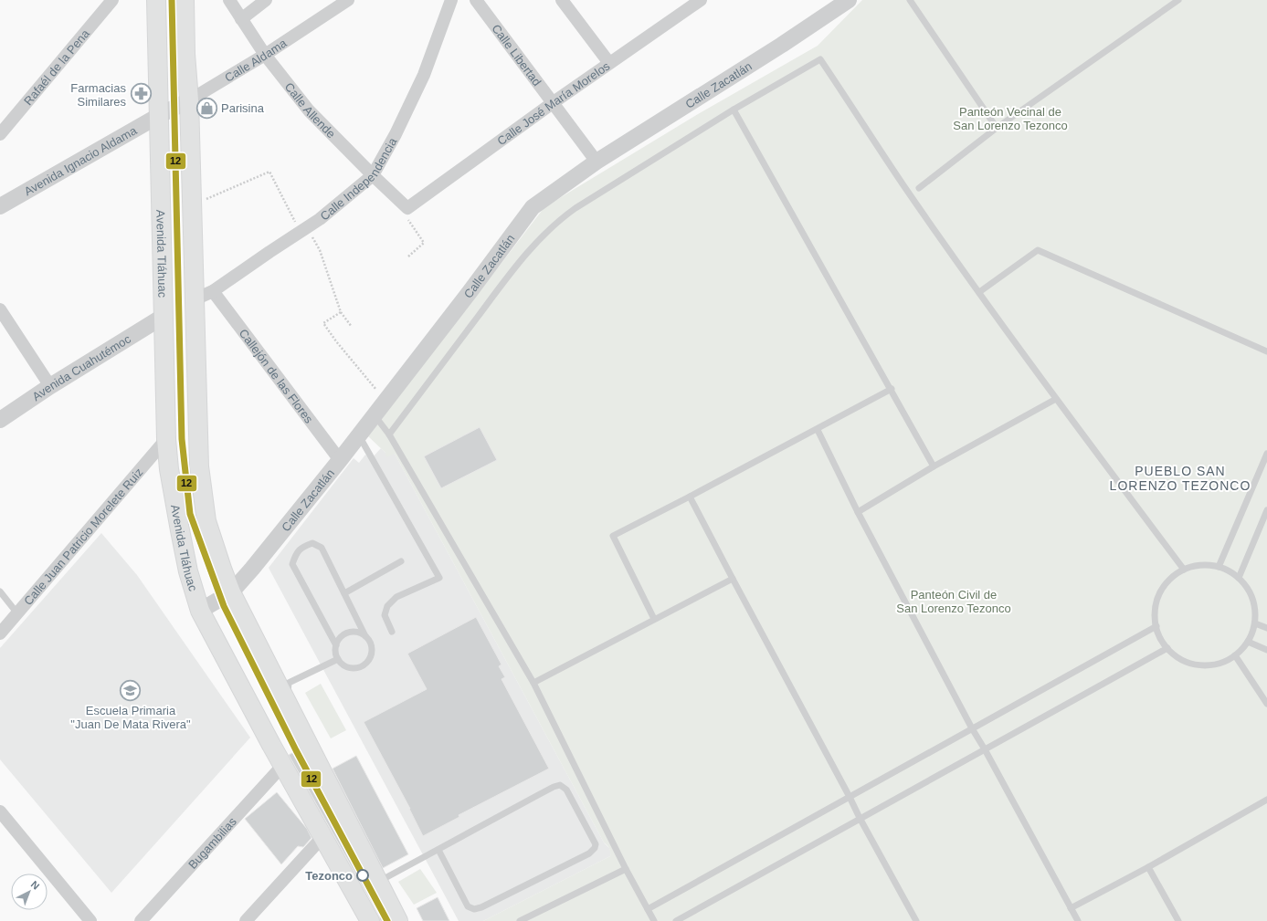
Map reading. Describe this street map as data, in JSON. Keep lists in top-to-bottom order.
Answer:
{
  "streets": {
    "main road": ["Avenida Tláhuac"],
    "street": [
      "Calle Libertad",
      "Calle Aldama",
      "Rafaél de la Pena",
      "Calle Zacatlán",
      "Calle José María Morelos",
      "Calle Allende",
      "Avenida Ignacio Aldama",
      "Calle Independencia",
      "Avenida Cuahutémoc",
      "Callejón de las Flores",
      "Calle Juan Patricio Morelete Ruiz",
      "Bugambilias"
    ]
  },
  "crossings": [
    ["Calle Libertad", "Calle Zacatlán"],
    ["Calle Libertad", "Calle José María Morelos"],
    ["Calle Aldama", "Calle Allende"],
    ["Calle Aldama", "Avenida Ignacio Aldama"],
    ["Calle Aldama", "Avenida Tláhuac"],
    ["Calle Zacatlán", "Avenida Tláhuac"],
    ["Calle Zacatlán", "Callejón de las Flores"],
    ["Calle José María Morelos", "Calle Allende"],
    ["Calle Allende", "Calle Independencia"],
    ["Avenida Ignacio Aldama", "Avenida Tláhuac"],
    ["Calle Independencia", "Callejón de las Flores"],
    ["Avenida Tláhuac", "Avenida Cuahutémoc"],
    ["Avenida Tláhuac", "Calle Juan Patricio Morelete Ruiz"],
    ["Avenida Tláhuac", "Bugambilias"]
  ],
  "districts": ["PUEBLO SAN LORENZO TEZONCO"],
  "parks": ["Panteón Vecinal de San Lorenzo Tezonco", "Panteón Civil de San Lorenzo Tezonco"],
  "places": {
    "pharmacy": ["Farmacias Similares"],
    "shop": ["Parisina"],
    "school or university": ["Escuela Primaria \"Juan De Mata Rivera\""],
    "other": ["Tezonco"]
  },
  "lines": ["transit line 12"],
  "north": "top right"
}
